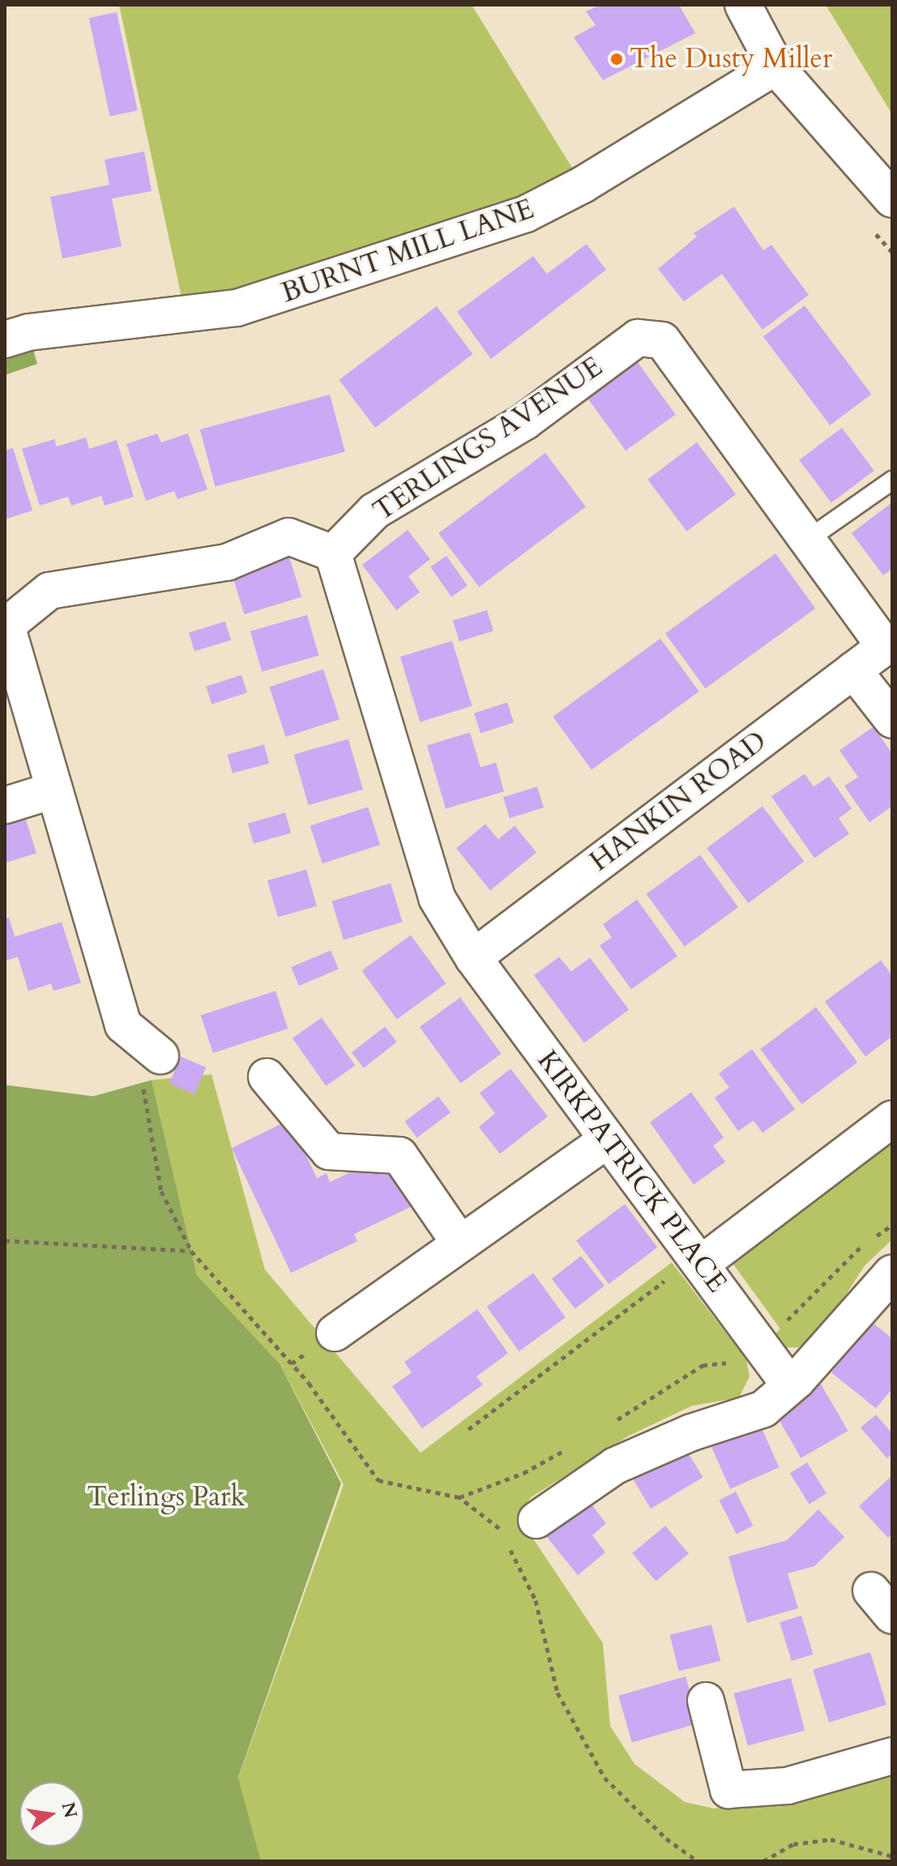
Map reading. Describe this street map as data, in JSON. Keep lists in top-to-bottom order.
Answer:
{
  "streets": {
    "street": [
      "BURNT MILL LANE",
      "TERLINGS AVENUE",
      "HANKIN ROAD",
      "KIRKPATRICK PLACE"
    ]
  },
  "crossings": [
    ["TERLINGS AVENUE", "HANKIN ROAD"],
    ["HANKIN ROAD", "KIRKPATRICK PLACE"]
  ],
  "parks": ["Terlings Park"],
  "places": ["The Dusty Miller"],
  "north": "right"
}
